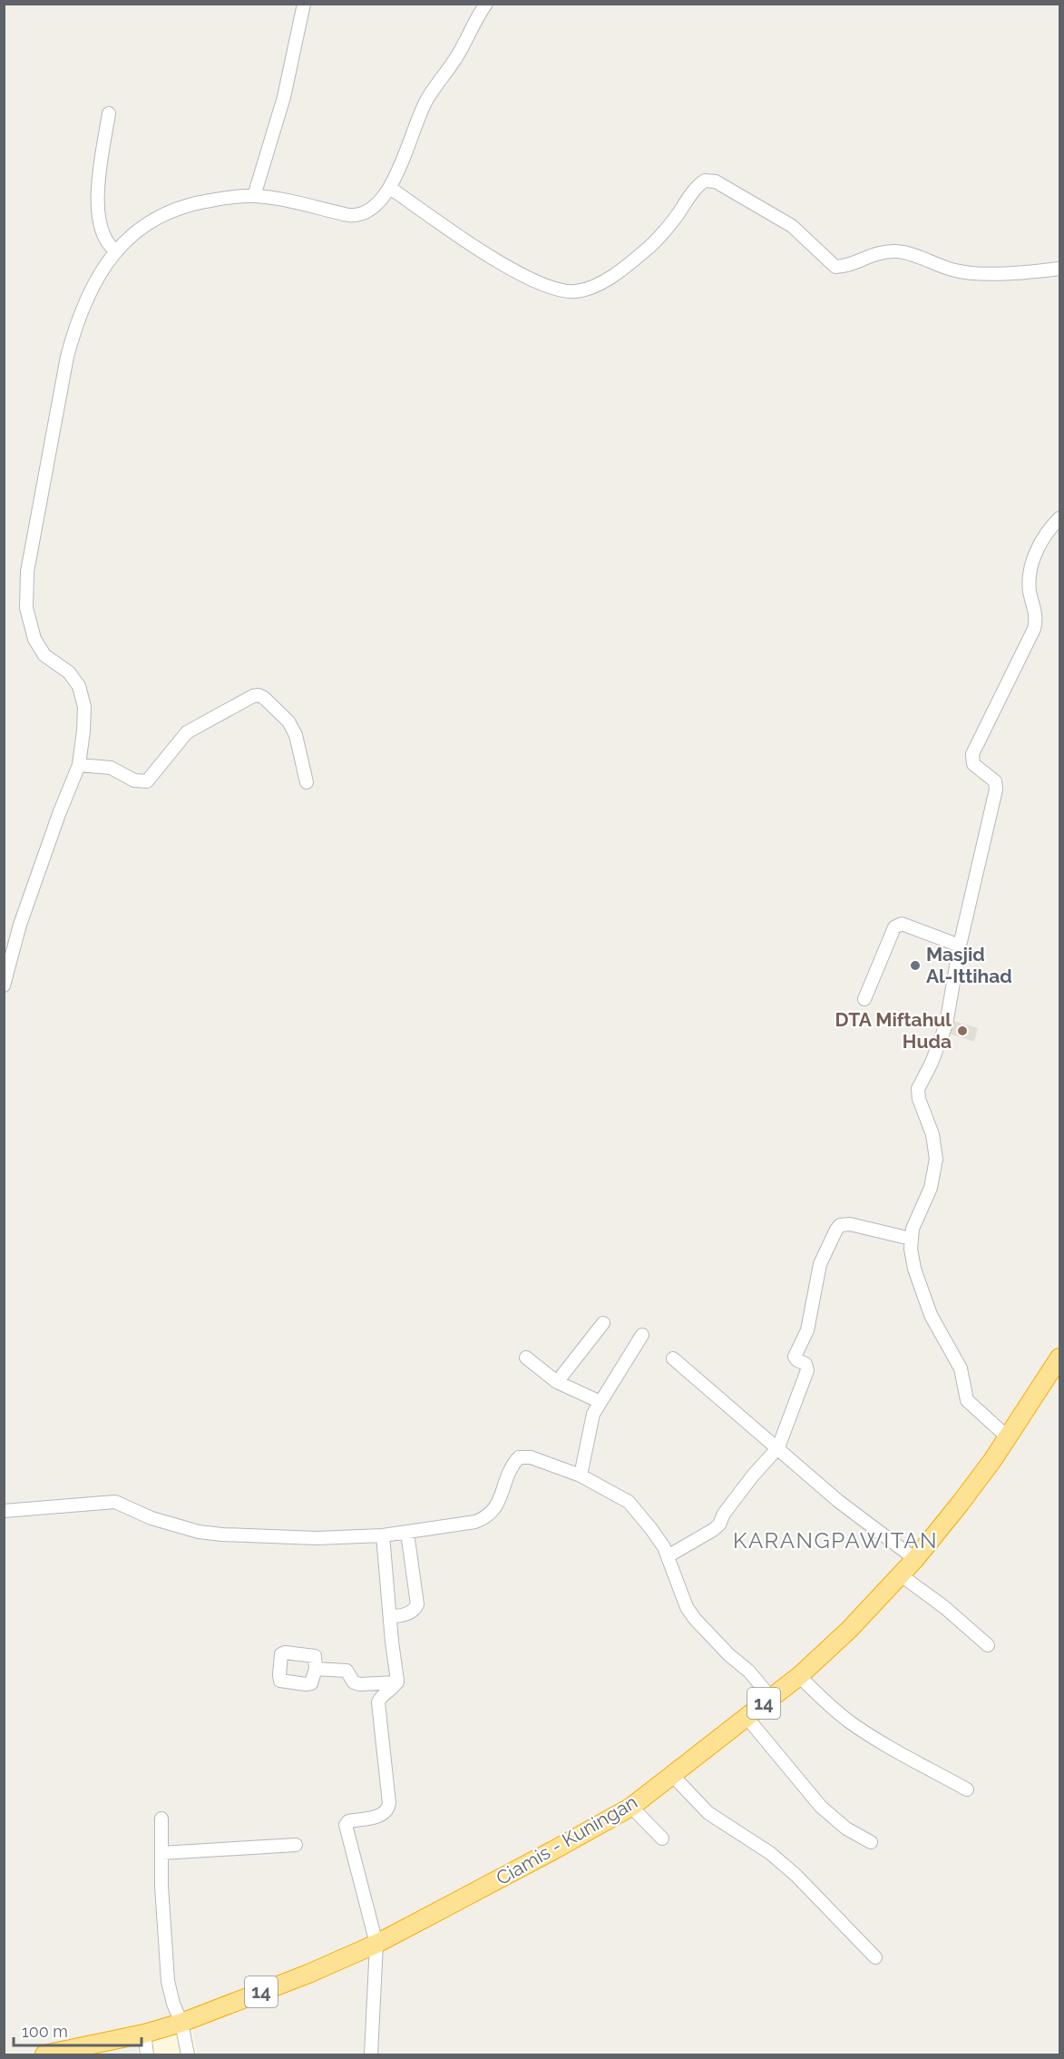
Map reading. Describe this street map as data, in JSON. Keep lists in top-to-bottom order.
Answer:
{
  "streets": {
    "highway": ["14", "Ciamis - Kuningan"]
  },
  "districts": ["KARANGPAWITAN"],
  "places": ["Masjid Al-Ittihad", "DTA Miftahul Huda"],
  "scale_bar": "100 m"
}
